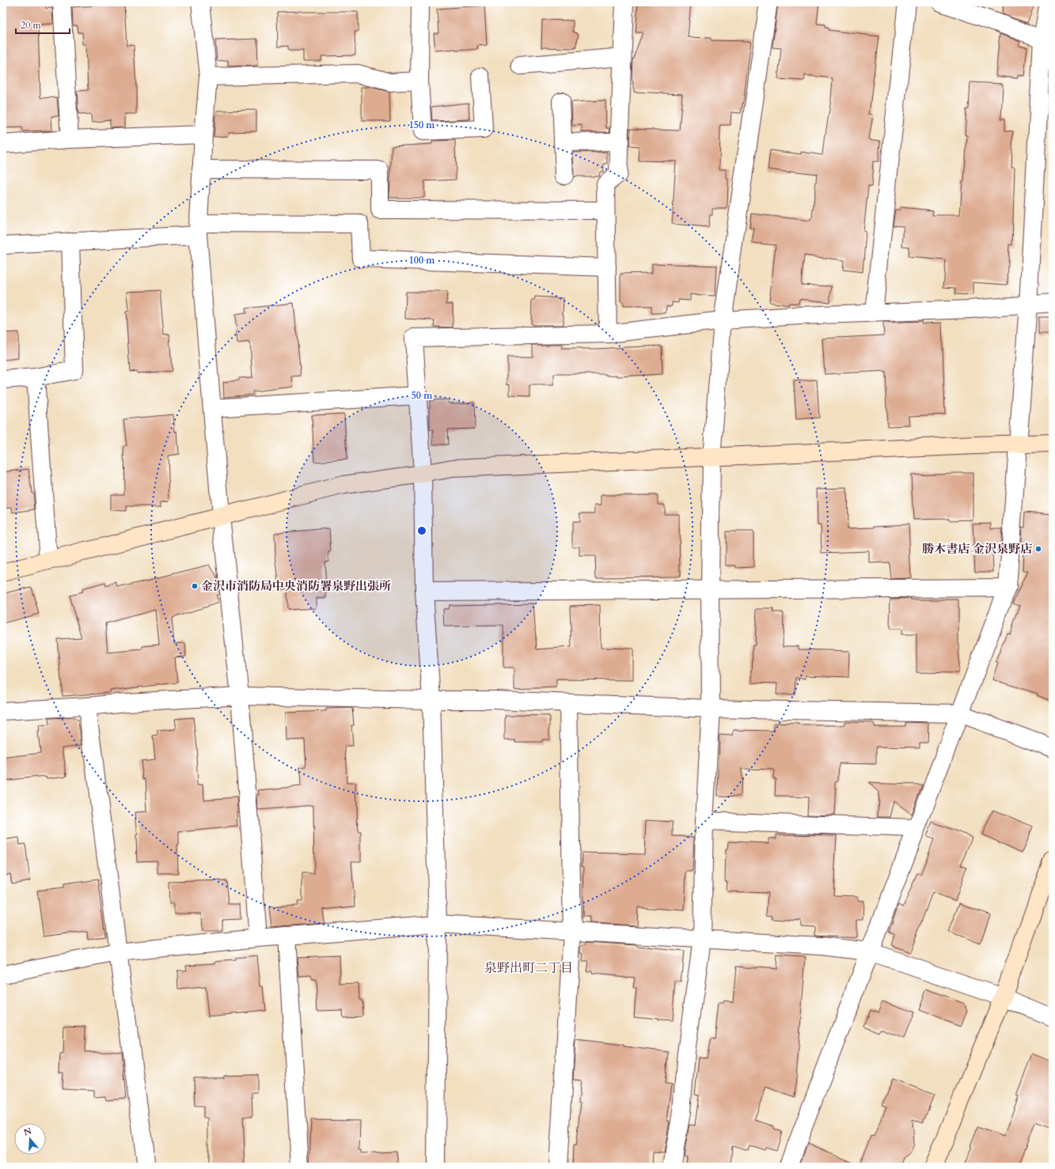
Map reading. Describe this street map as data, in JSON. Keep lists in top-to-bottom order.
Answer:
{
  "districts": ["泉野出町二丁目"],
  "places": ["勝木書店 金沢泉野店", "金沢市消防局中央消防署泉野出張所"],
  "scale_bar": "20 m",
  "north": "top",
  "rings": ["150 m", "100 m", "50 m"]
}
